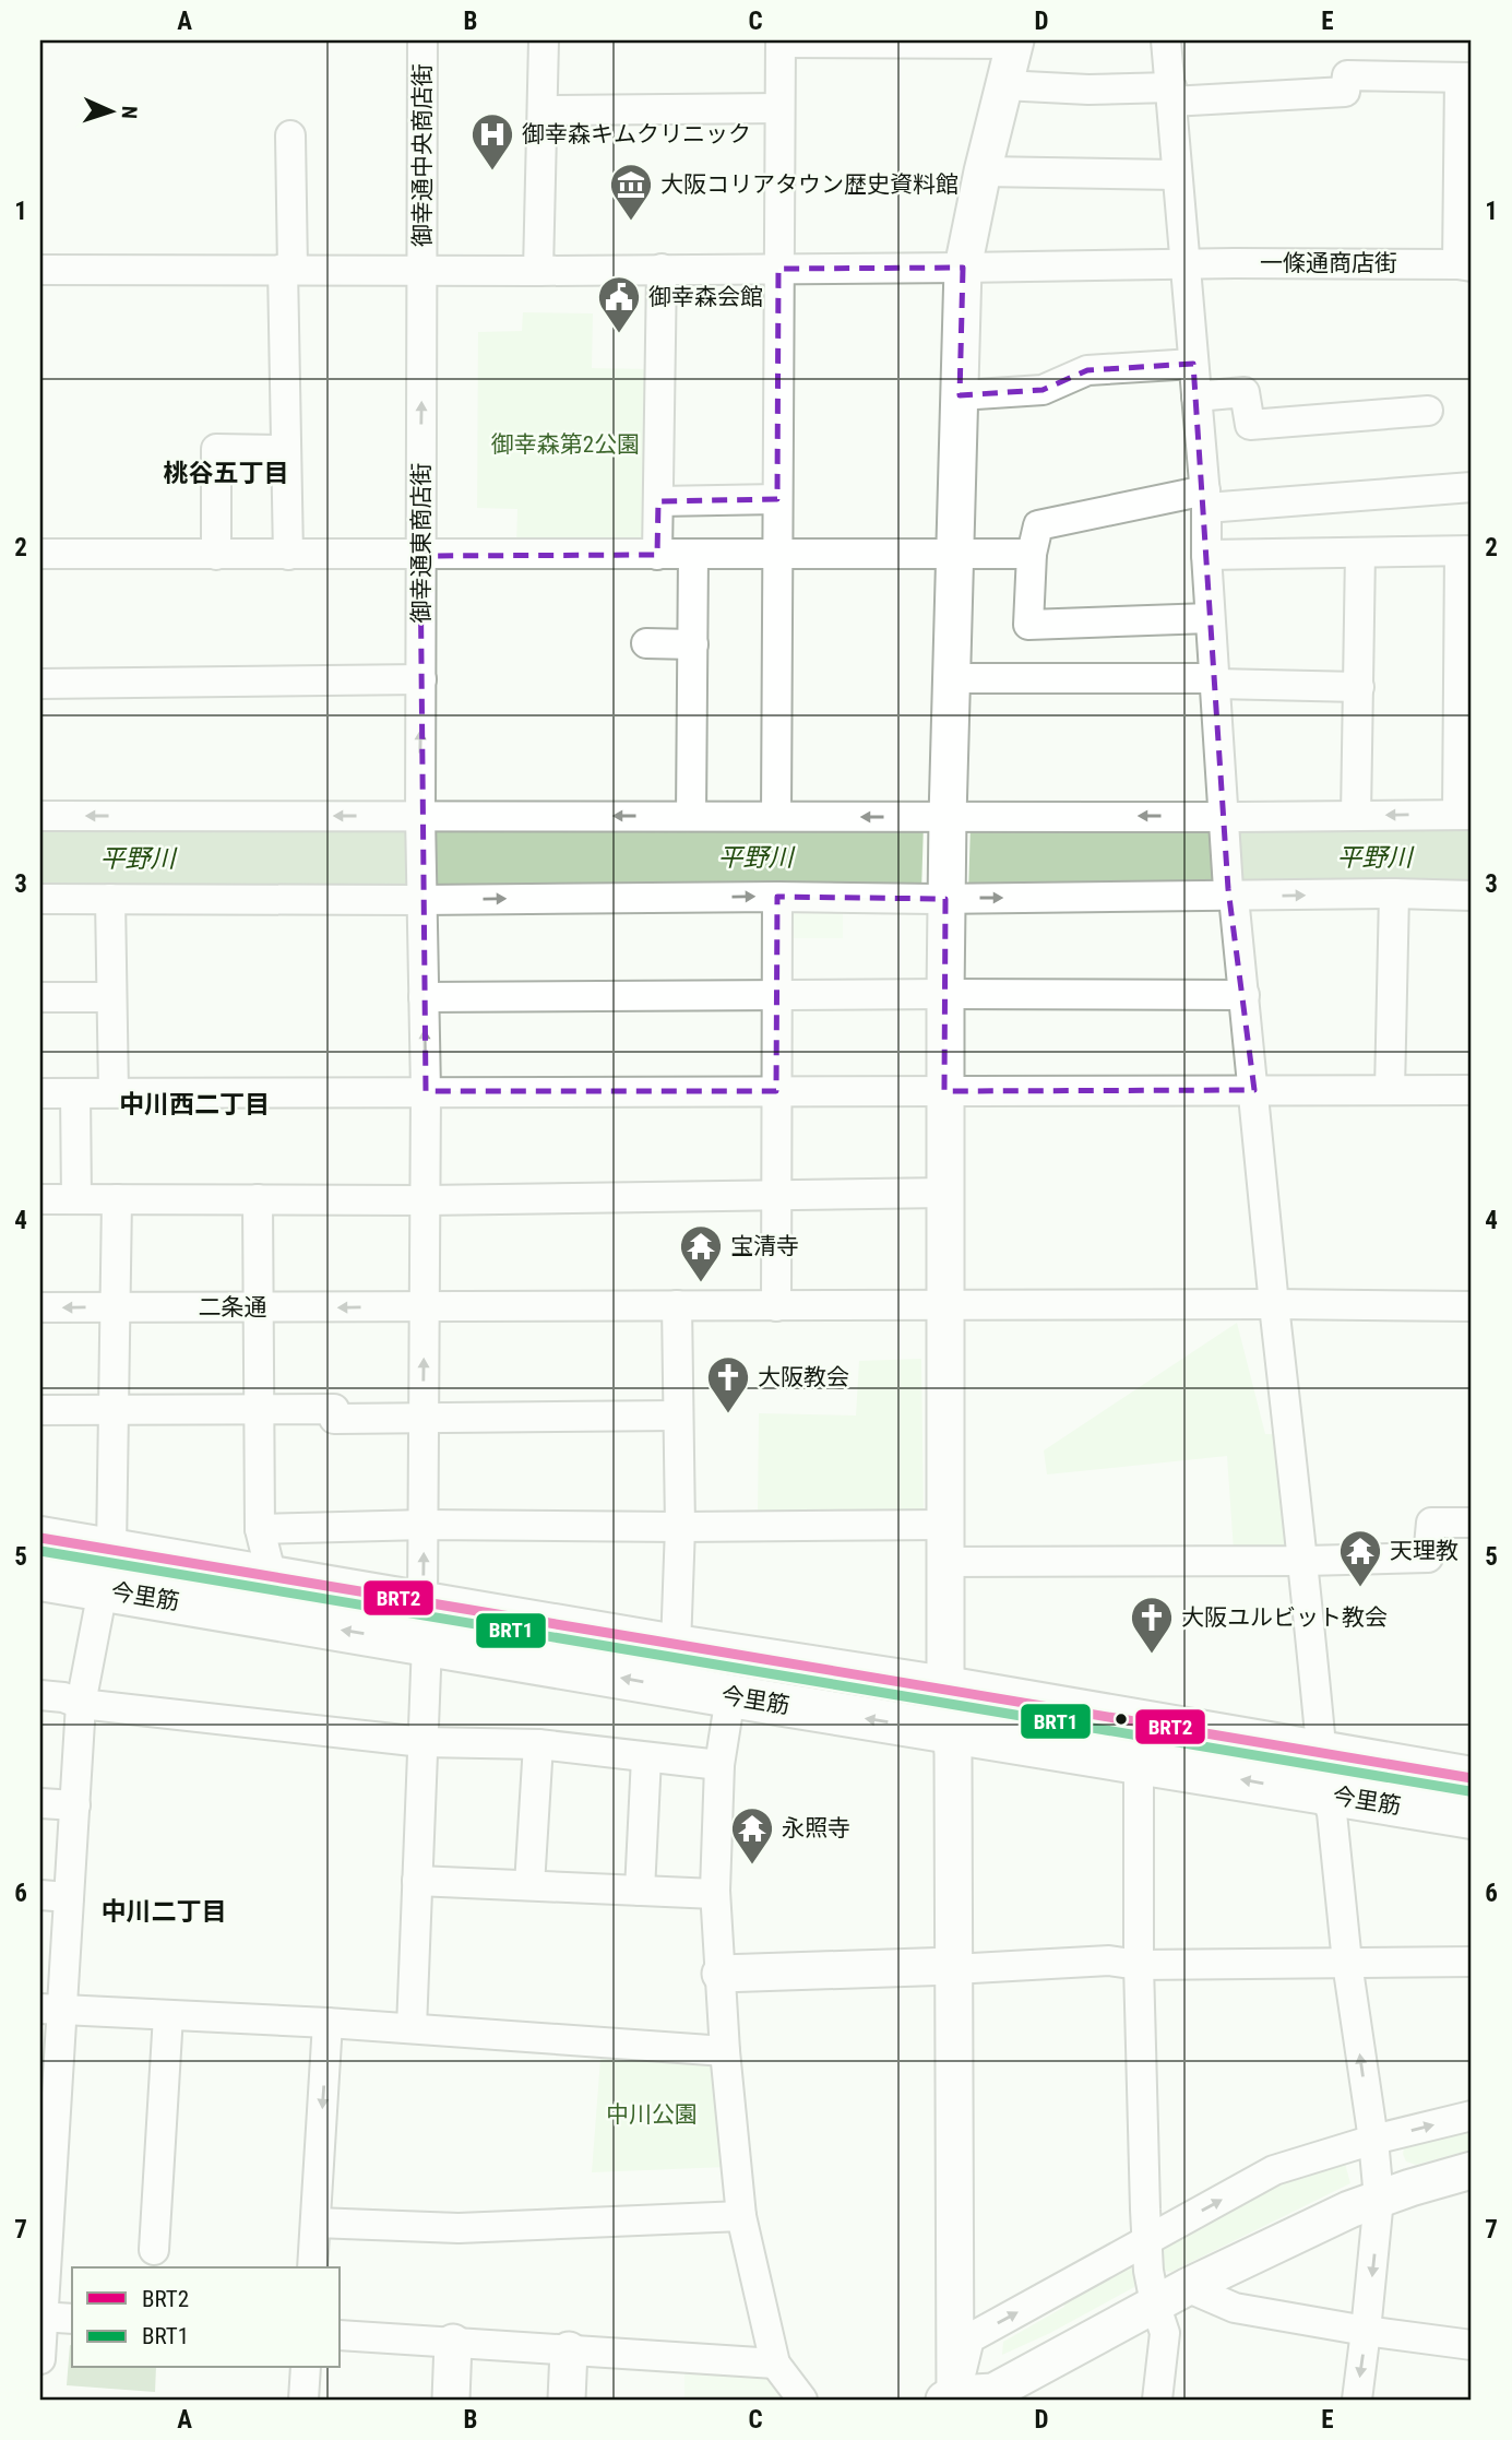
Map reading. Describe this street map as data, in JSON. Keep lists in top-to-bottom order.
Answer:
{
  "streets": {
    "main road": ["今里筋"],
    "street": [
      "御幸通中央商店街",
      "一條通商店街",
      "御幸通東商店街",
      "二条通"
    ]
  },
  "crossings": [
    ["御幸通中央商店街", "一條通商店街"],
    ["御幸通中央商店街", "御幸通東商店街"],
    ["一條通商店街", "御幸通東商店街"],
    ["御幸通東商店街", "二条通"],
    ["御幸通東商店街", "今里筋"]
  ],
  "districts": ["桃谷五丁目", "中川西二丁目", "中川二丁目"],
  "water": ["平野川"],
  "parks": ["御幸森第2公園", "中川公園"],
  "places": {
    "hospital": ["御幸森キムクリニック"],
    "museum": ["大阪コリアタウン歴史資料館"],
    "public building": ["御幸森会館"],
    "temple": ["宝清寺", "天理教", "永照寺"],
    "church": ["大阪教会", "大阪ユルビット教会"]
  },
  "lines": ["transit line BRT2", "transit line BRT1"],
  "legend": ["BRT2", "BRT1"],
  "north": "right",
  "grid": {
    "columns": [
      "A",
      "B",
      "C",
      "D",
      "E"
    ],
    "rows": [
      "1",
      "2",
      "3",
      "4",
      "5",
      "6",
      "7"
    ]
  }
}
